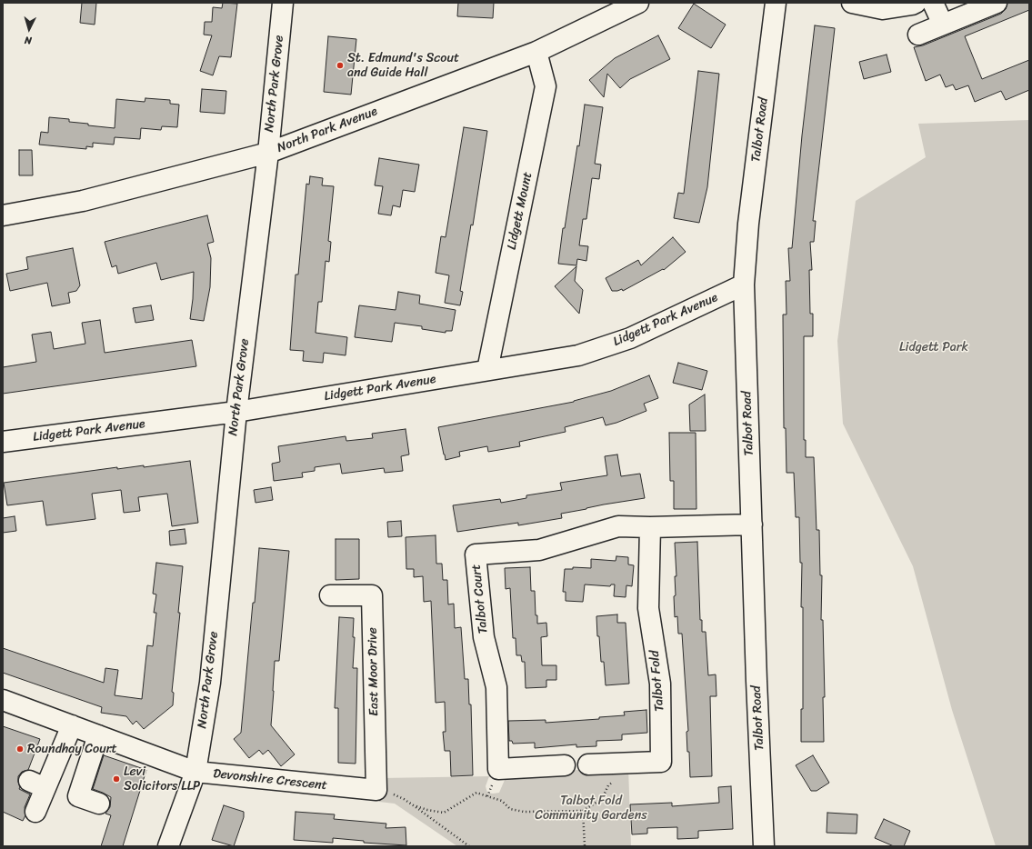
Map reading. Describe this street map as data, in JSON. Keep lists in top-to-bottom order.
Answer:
{
  "streets": {
    "street": [
      "North Park Grove",
      "North Park Avenue",
      "Talbot Road",
      "Lidgett Mount",
      "Lidgett Park Avenue",
      "Talbot Court",
      "East Moor Drive",
      "Talbot Fold",
      "Devonshire Crescent"
    ]
  },
  "crossings": [
    ["North Park Grove", "North Park Avenue"],
    ["North Park Grove", "Lidgett Park Avenue"],
    ["North Park Grove", "Devonshire Crescent"],
    ["North Park Avenue", "Lidgett Mount"],
    ["Talbot Road", "Lidgett Park Avenue"],
    ["Talbot Road", "Talbot Court"],
    ["Lidgett Mount", "Lidgett Park Avenue"],
    ["Talbot Court", "Talbot Fold"],
    ["East Moor Drive", "Devonshire Crescent"]
  ],
  "parks": ["Lidgett Park", "Talbot Fold Community Gardens"],
  "places": ["St. Edmund's Scout and Guide Hall", "Roundhay Court", "Levi Solicitors LLP"],
  "north": "bottom"
}
